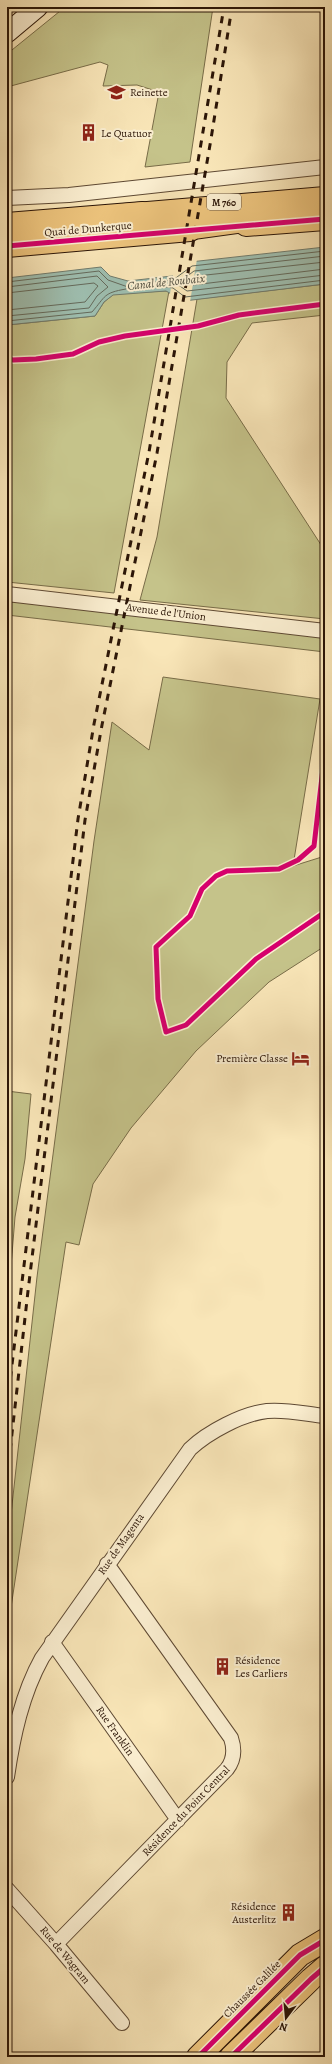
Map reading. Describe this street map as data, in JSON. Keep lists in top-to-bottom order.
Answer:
{
  "streets": {
    "main road": ["M 760", "Quai de Dunkerque", "Chaussée Galilée"],
    "street": [
      "Avenue de l'Union",
      "Rue de Magenta",
      "Rue Franklin",
      "Résidence du Point Central",
      "Rue de Wagram"
    ]
  },
  "crossings": [
    ["M 760", "Quai de Dunkerque"],
    ["Rue de Magenta", "Rue Franklin"],
    ["Rue de Magenta", "Résidence du Point Central"],
    ["Rue Franklin", "Résidence du Point Central"],
    ["Résidence du Point Central", "Rue de Wagram"]
  ],
  "water": ["Canal de Roubaix"],
  "places": {
    "school or university": ["Reinette"],
    "building": ["Le Quatuor", "Résidence Les Carliers", "Résidence Austerlitz"],
    "hotel": ["Première Classe"]
  },
  "north": "bottom"
}
